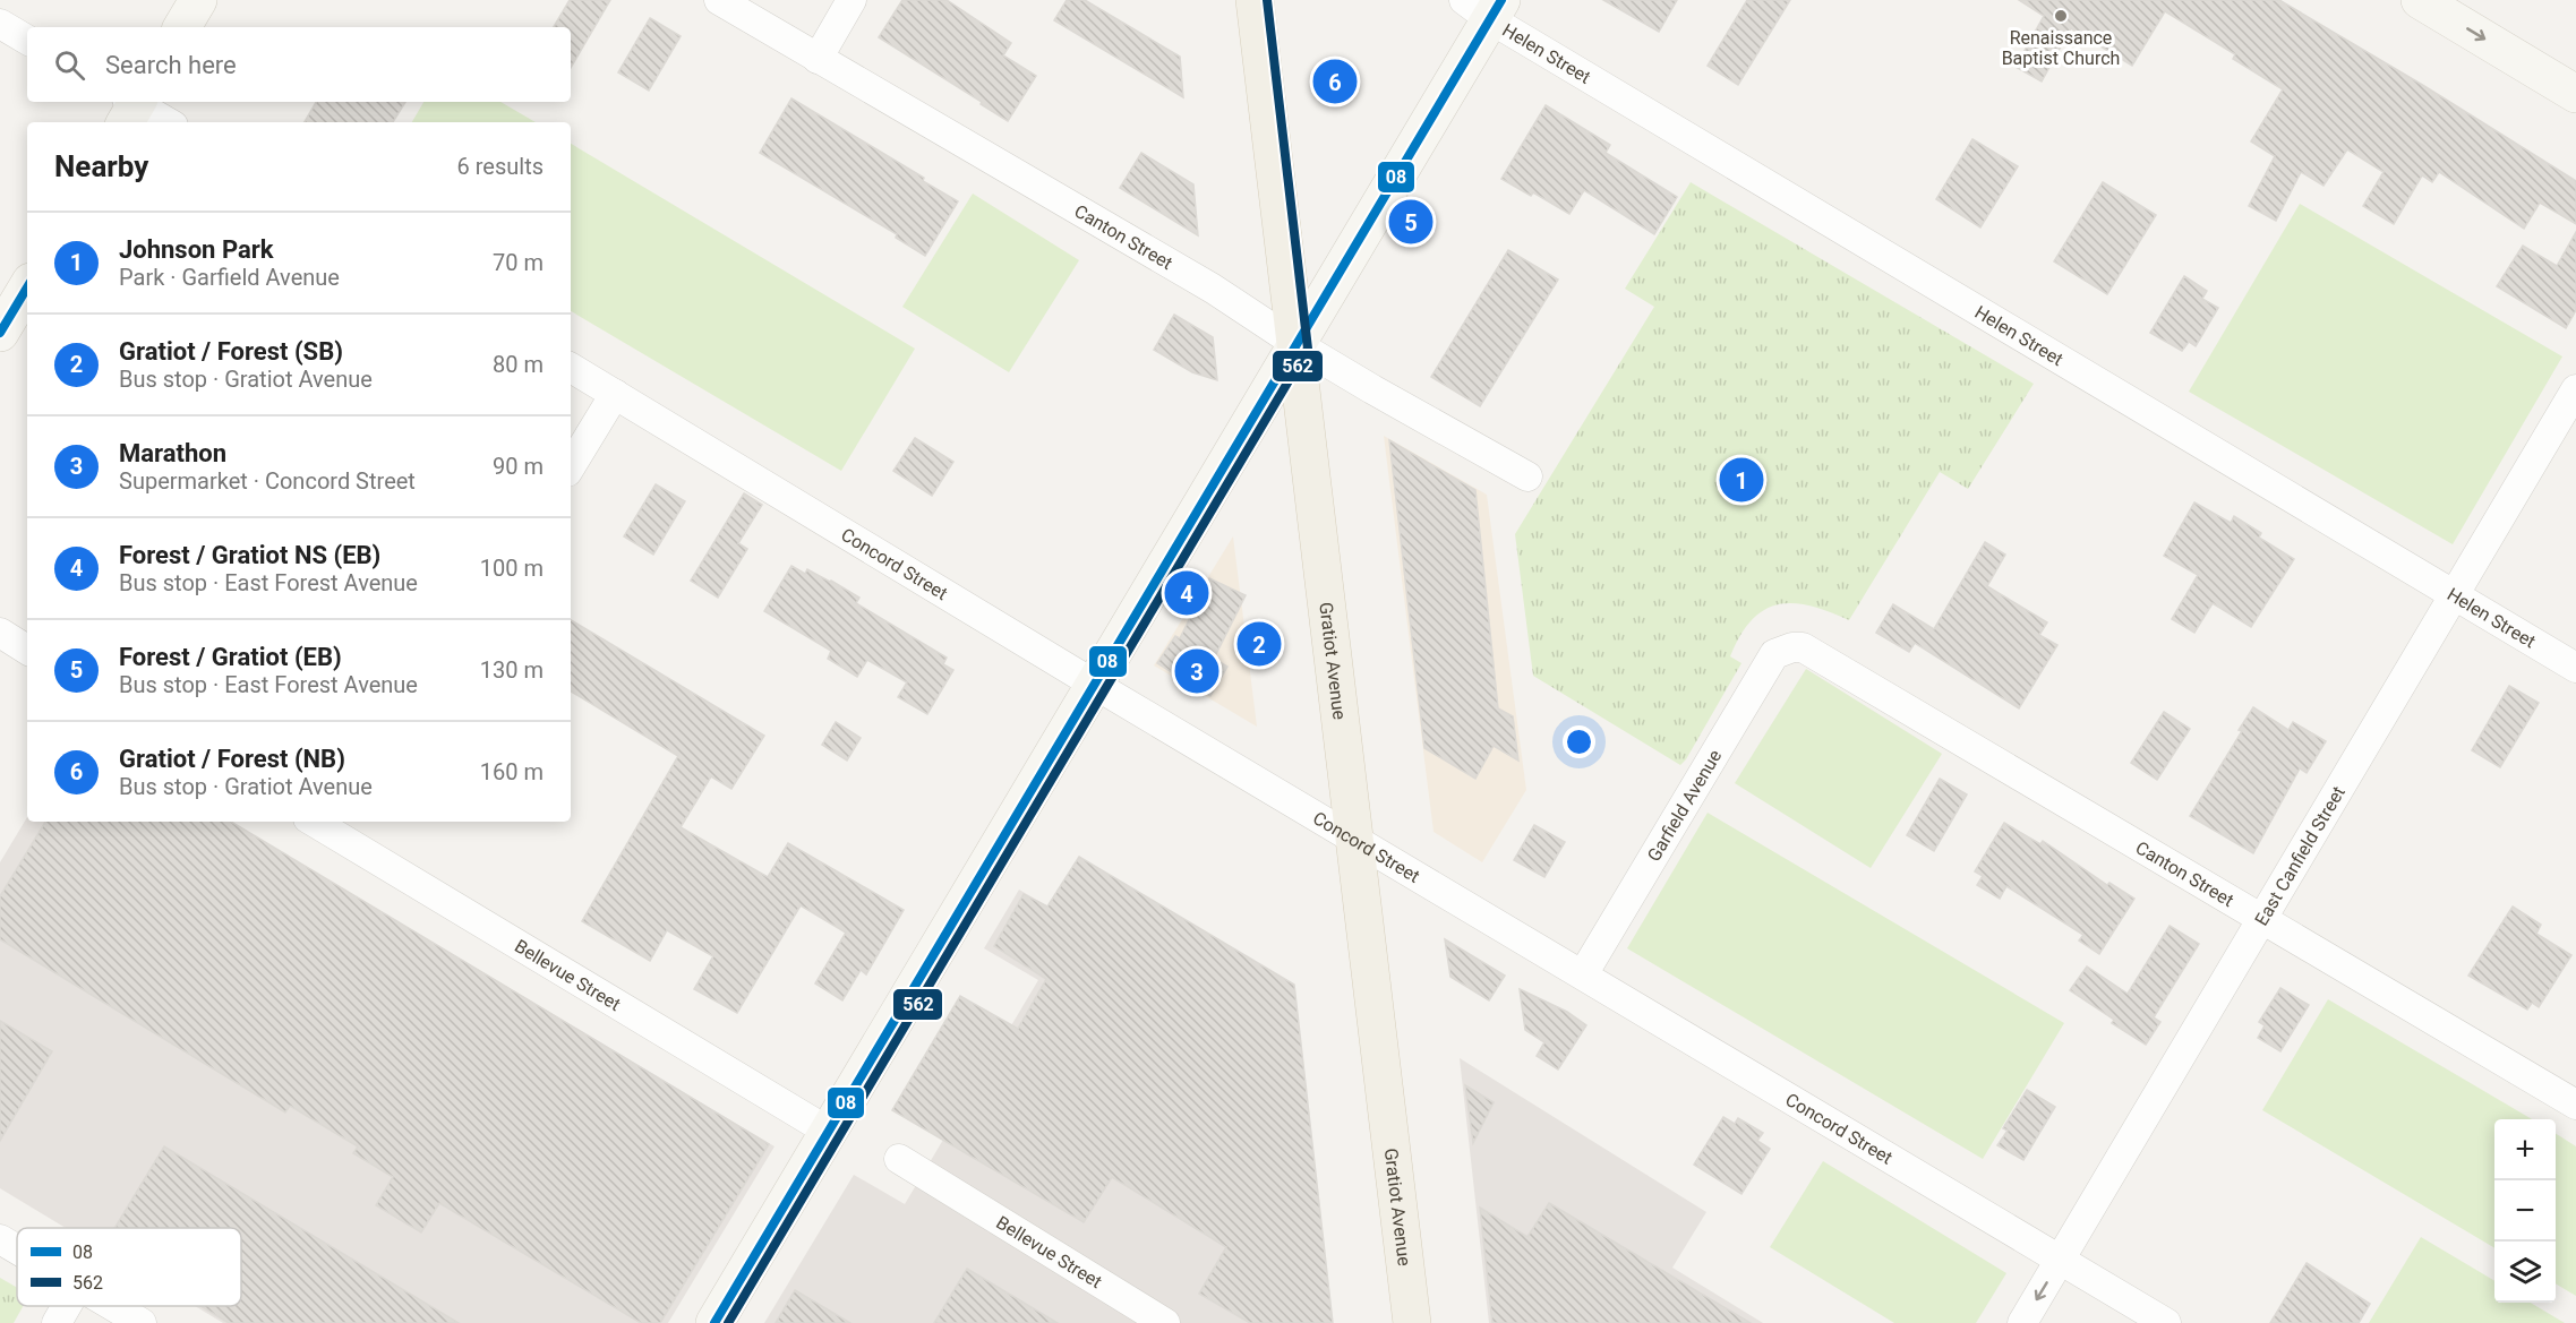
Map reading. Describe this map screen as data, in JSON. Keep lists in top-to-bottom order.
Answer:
{
  "streets": {
    "main road": ["Gratiot Avenue"],
    "street": [
      "Helen Street",
      "Canton Street",
      "Concord Street",
      "Garfield Avenue",
      "East Canfield Street",
      "Bellevue Street"
    ]
  },
  "crossings": [
    ["Helen Street", "East Canfield Street"],
    ["Canton Street", "Gratiot Avenue"],
    ["Canton Street", "Garfield Avenue"],
    ["Canton Street", "East Canfield Street"],
    ["Concord Street", "Gratiot Avenue"],
    ["Concord Street", "Garfield Avenue"],
    ["Concord Street", "East Canfield Street"]
  ],
  "places": ["Renaissance Baptist Church"],
  "lines": ["transit line 08", "transit line 562"],
  "legend": ["08", "562"],
  "page": {
    "search": "Search here",
    "pins": [
      "6",
      "5",
      "1",
      "4",
      "2",
      "3"
    ],
    "heading": ["Nearby", "6 results"],
    "list": [
      {
        "mark": "1",
        "name": "Johnson Park",
        "note": "Park · Garfield Avenue",
        "value": "70 m"
      },
      {
        "mark": "2",
        "name": "Gratiot / Forest (SB)",
        "note": "Bus stop · Gratiot Avenue",
        "value": "80 m"
      },
      {
        "mark": "3",
        "name": "Marathon",
        "note": "Supermarket · Concord Street",
        "value": "90 m"
      },
      {
        "mark": "4",
        "name": "Forest / Gratiot NS (EB)",
        "note": "Bus stop · East Forest Avenue",
        "value": "100 m"
      },
      {
        "mark": "5",
        "name": "Forest / Gratiot (EB)",
        "note": "Bus stop · East Forest Avenue",
        "value": "130 m"
      },
      {
        "mark": "6",
        "name": "Gratiot / Forest (NB)",
        "note": "Bus stop · Gratiot Avenue",
        "value": "160 m"
      }
    ],
    "map_buttons": ["+", "−"]
  }
}
